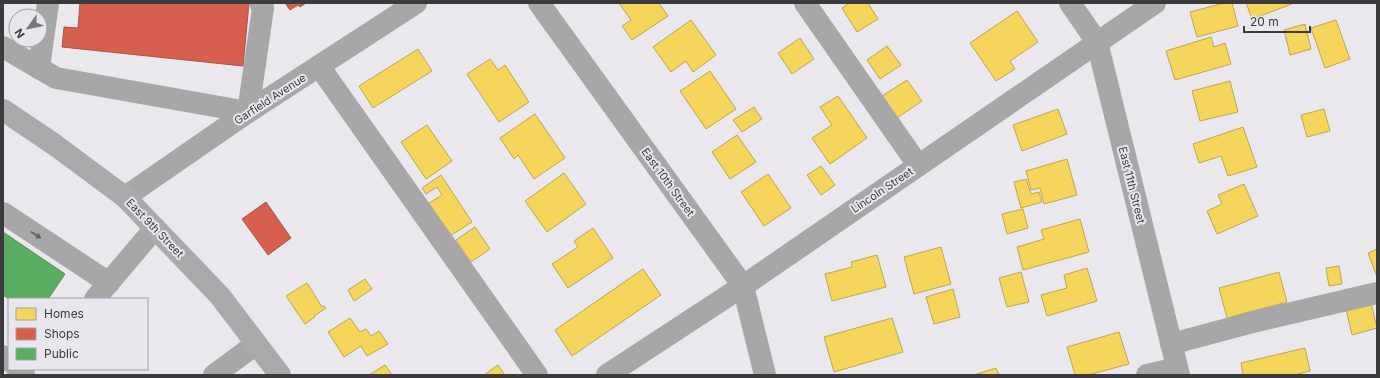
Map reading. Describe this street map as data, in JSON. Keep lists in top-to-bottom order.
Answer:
{
  "streets": {
    "main road": ["East 9th Street"],
    "street": [
      "Garfield Avenue",
      "East 10th Street",
      "East 11th Street",
      "Lincoln Street"
    ]
  },
  "crossings": [
    ["Garfield Avenue", "East 9th Street"],
    ["East 10th Street", "Lincoln Street"],
    ["East 11th Street", "Lincoln Street"]
  ],
  "legend": ["Homes", "Shops", "Public"],
  "scale_bar": "20 m",
  "north": "bottom left"
}
